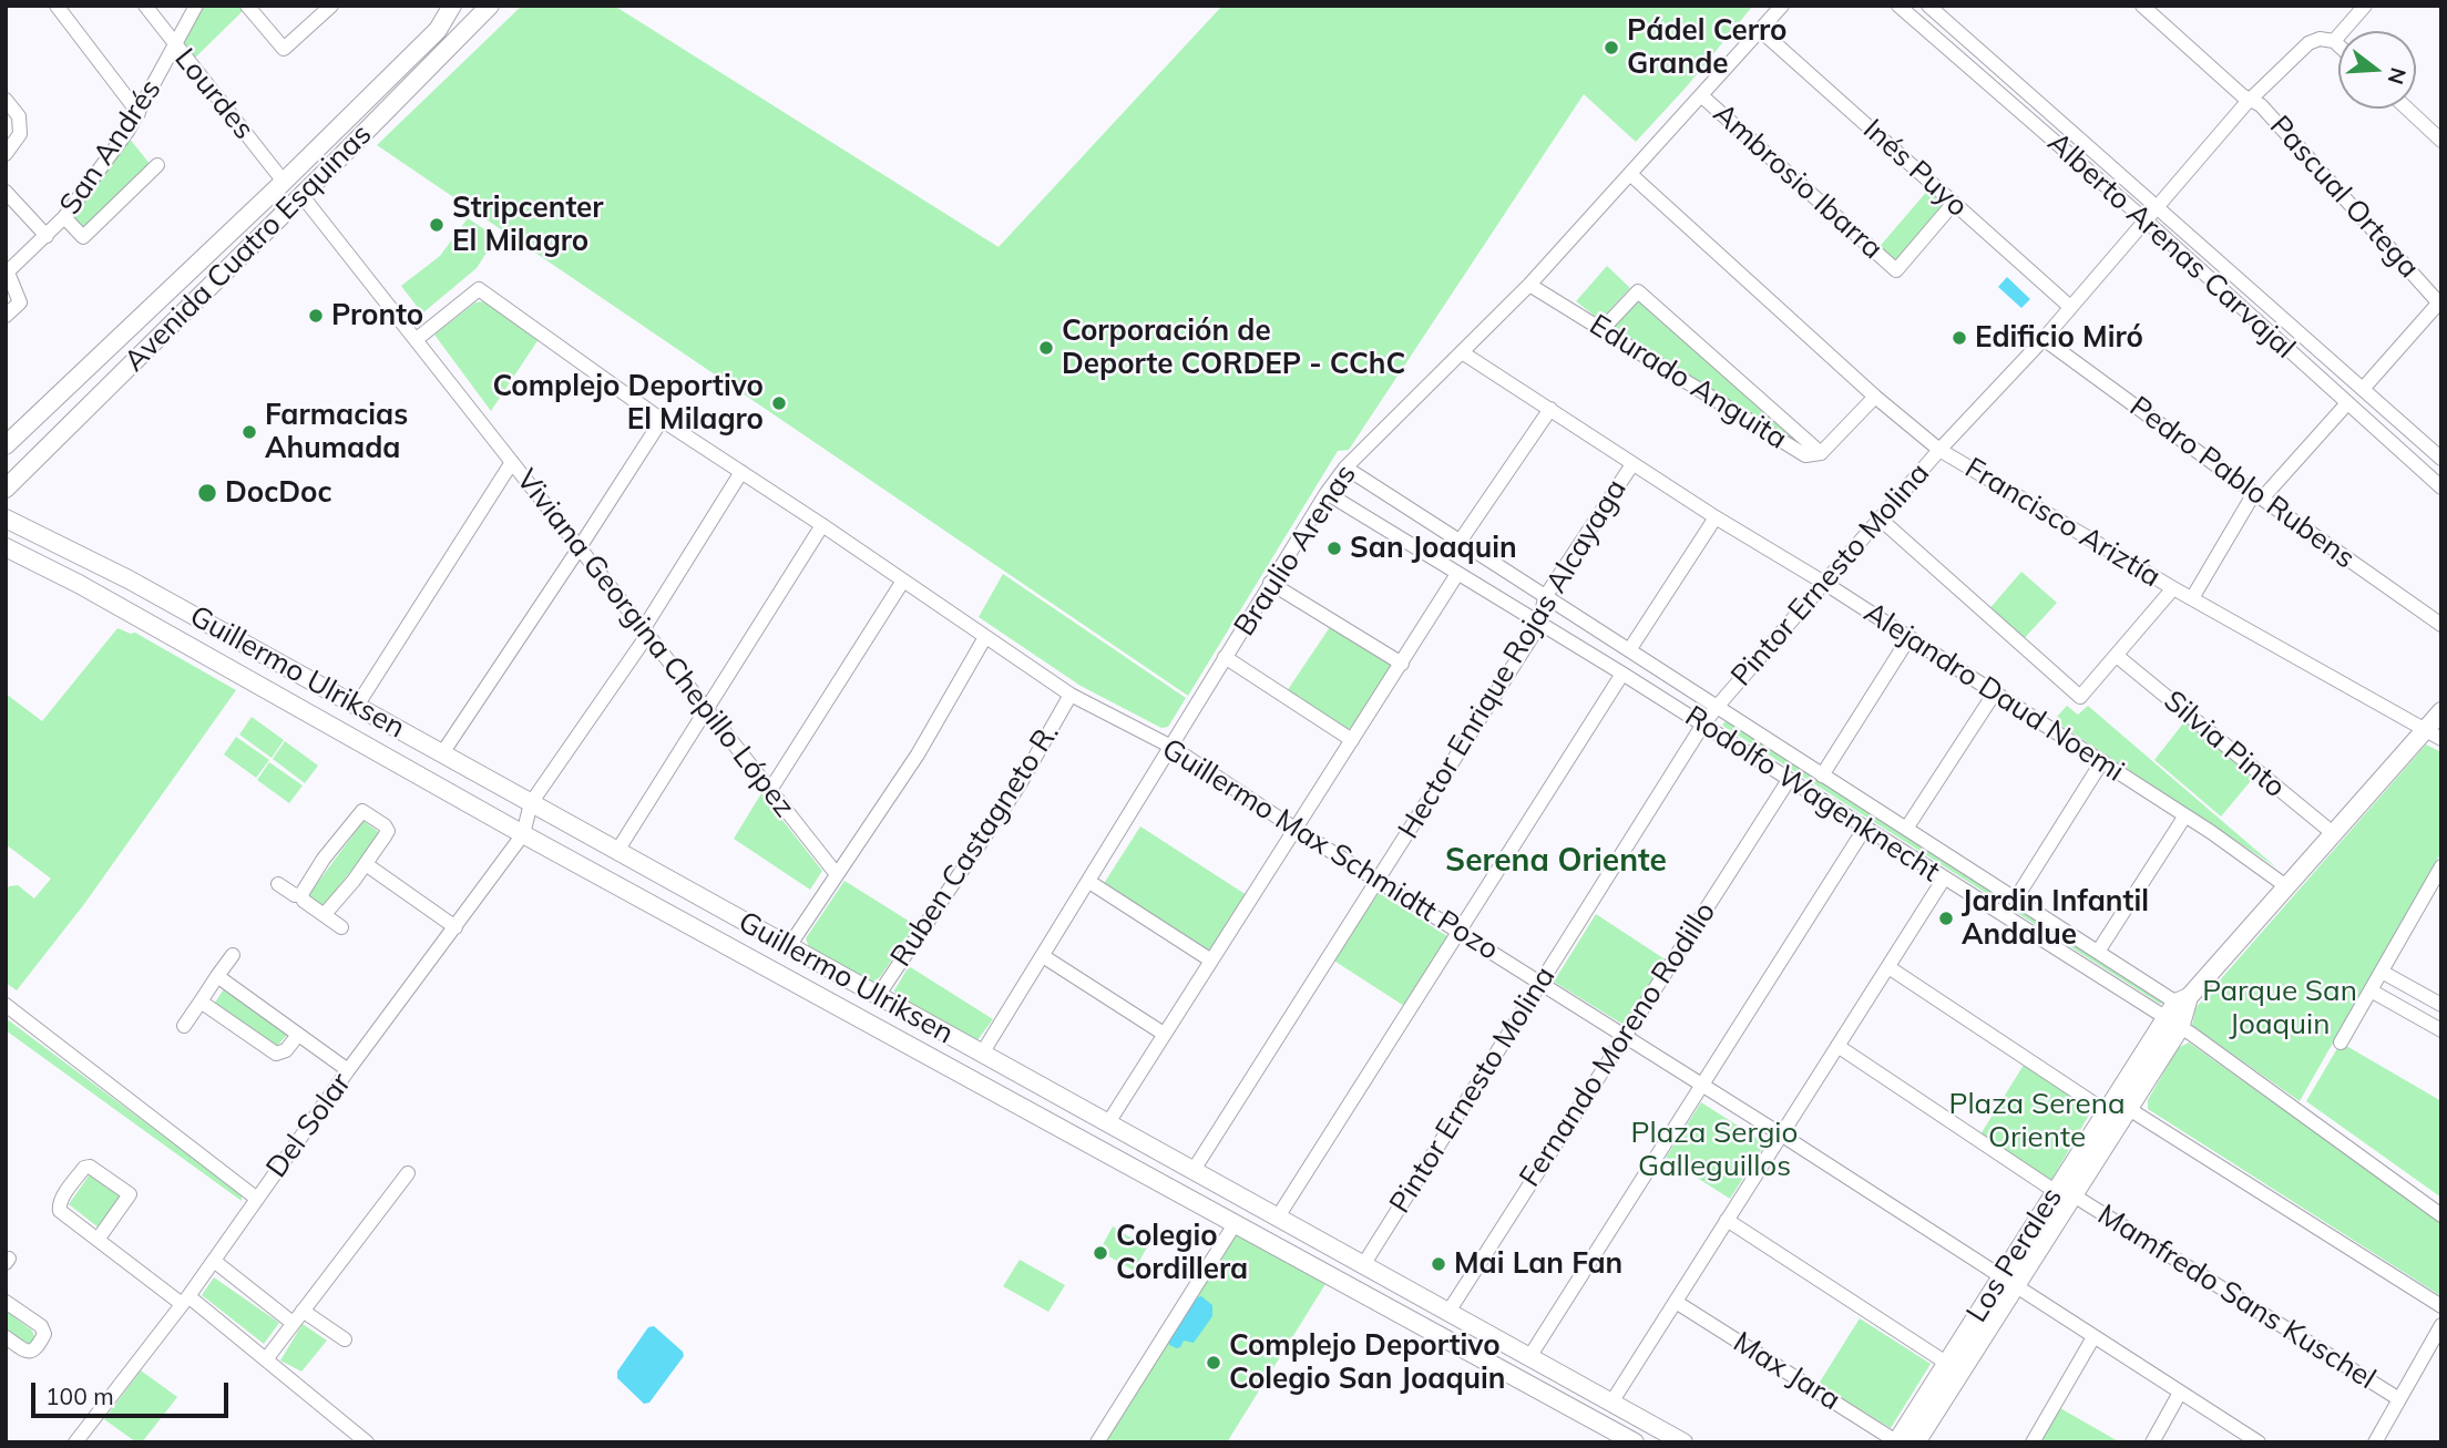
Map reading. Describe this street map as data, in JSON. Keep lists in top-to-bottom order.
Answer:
{
  "streets": {
    "main road": ["Avenida Cuatro Esquinas", "Guillermo Ulriksen", "Los Perales"],
    "street": [
      "Lourdes",
      "San Andrés",
      "Inés Puyo",
      "Ambrosio Ibarra",
      "Pascual Ortega",
      "Alberto Arenas Carvajal",
      "Edurado Anguita",
      "Pedro Pablo Rubens",
      "Francisco Ariztía",
      "Braulio Arenas",
      "Pintor Ernesto Molina",
      "Viviana Georgina Chepillo López",
      "Hector Enrique Rojas Alcayaga",
      "Alejandro Daud Noemi",
      "Silvia Pinto",
      "Rodolfo Wagenknecht",
      "Ruben Castagneto R.",
      "Guillermo Max Schmidtt Pozo",
      "Fernando Moreno Rodillo",
      "Del Solar",
      "Mamfredo Sans Kuschel",
      "Max Jara"
    ]
  },
  "crossings": [
    ["Lourdes", "San Andrés"],
    ["Lourdes", "Avenida Cuatro Esquinas"],
    ["Inés Puyo", "Ambrosio Ibarra"],
    ["Inés Puyo", "Braulio Arenas"],
    ["Inés Puyo", "Pintor Ernesto Molina"],
    ["Ambrosio Ibarra", "Braulio Arenas"],
    ["Pascual Ortega", "Pintor Ernesto Molina"],
    ["Alberto Arenas Carvajal", "Pintor Ernesto Molina"],
    ["Avenida Cuatro Esquinas", "Viviana Georgina Chepillo López"],
    ["Edurado Anguita", "Francisco Ariztía"],
    ["Edurado Anguita", "Braulio Arenas"],
    ["Pedro Pablo Rubens", "Pintor Ernesto Molina"],
    ["Francisco Ariztía", "Braulio Arenas"],
    ["Francisco Ariztía", "Pintor Ernesto Molina"],
    ["Francisco Ariztía", "Los Perales"],
    ["Braulio Arenas", "Guillermo Ulriksen"],
    ["Braulio Arenas", "Alejandro Daud Noemi"],
    ["Braulio Arenas", "Rodolfo Wagenknecht"],
    ["Braulio Arenas", "Guillermo Max Schmidtt Pozo"],
    ["Pintor Ernesto Molina", "Guillermo Ulriksen"],
    ["Pintor Ernesto Molina", "Alejandro Daud Noemi"],
    ["Pintor Ernesto Molina", "Rodolfo Wagenknecht"],
    ["Pintor Ernesto Molina", "Guillermo Max Schmidtt Pozo"],
    ["Viviana Georgina Chepillo López", "Guillermo Max Schmidtt Pozo"],
    ["Hector Enrique Rojas Alcayaga", "Guillermo Ulriksen"],
    ["Hector Enrique Rojas Alcayaga", "Alejandro Daud Noemi"],
    ["Hector Enrique Rojas Alcayaga", "Rodolfo Wagenknecht"],
    ["Hector Enrique Rojas Alcayaga", "Guillermo Max Schmidtt Pozo"],
    ["Guillermo Ulriksen", "Ruben Castagneto R."],
    ["Guillermo Ulriksen", "Fernando Moreno Rodillo"],
    ["Guillermo Ulriksen", "Del Solar"],
    ["Alejandro Daud Noemi", "Los Perales"],
    ["Silvia Pinto", "Los Perales"],
    ["Rodolfo Wagenknecht", "Fernando Moreno Rodillo"],
    ["Rodolfo Wagenknecht", "Los Perales"],
    ["Ruben Castagneto R.", "Guillermo Max Schmidtt Pozo"],
    ["Guillermo Max Schmidtt Pozo", "Fernando Moreno Rodillo"],
    ["Guillermo Max Schmidtt Pozo", "Los Perales"],
    ["Los Perales", "Mamfredo Sans Kuschel"],
    ["Los Perales", "Max Jara"]
  ],
  "districts": ["Serena Oriente"],
  "parks": ["Parque San Joaquin", "Plaza Serena Oriente", "Plaza Sergio Galleguillos"],
  "places": [
    "Pádel Cerro Grande",
    "Stripcenter El Milagro",
    "Pronto",
    "Edificio Miró",
    "Corporación de Deporte CORDEP - CChC",
    "Complejo Deportivo El Milagro",
    "Farmacias Ahumada",
    "DocDoc",
    "San Joaquin",
    "Jardin Infantil Andalue",
    "Colegio Cordillera",
    "Mai Lan Fan",
    "Complejo Deportivo Colegio San Joaquin"
  ],
  "scale_bar": "100 m",
  "north": "right"
}
